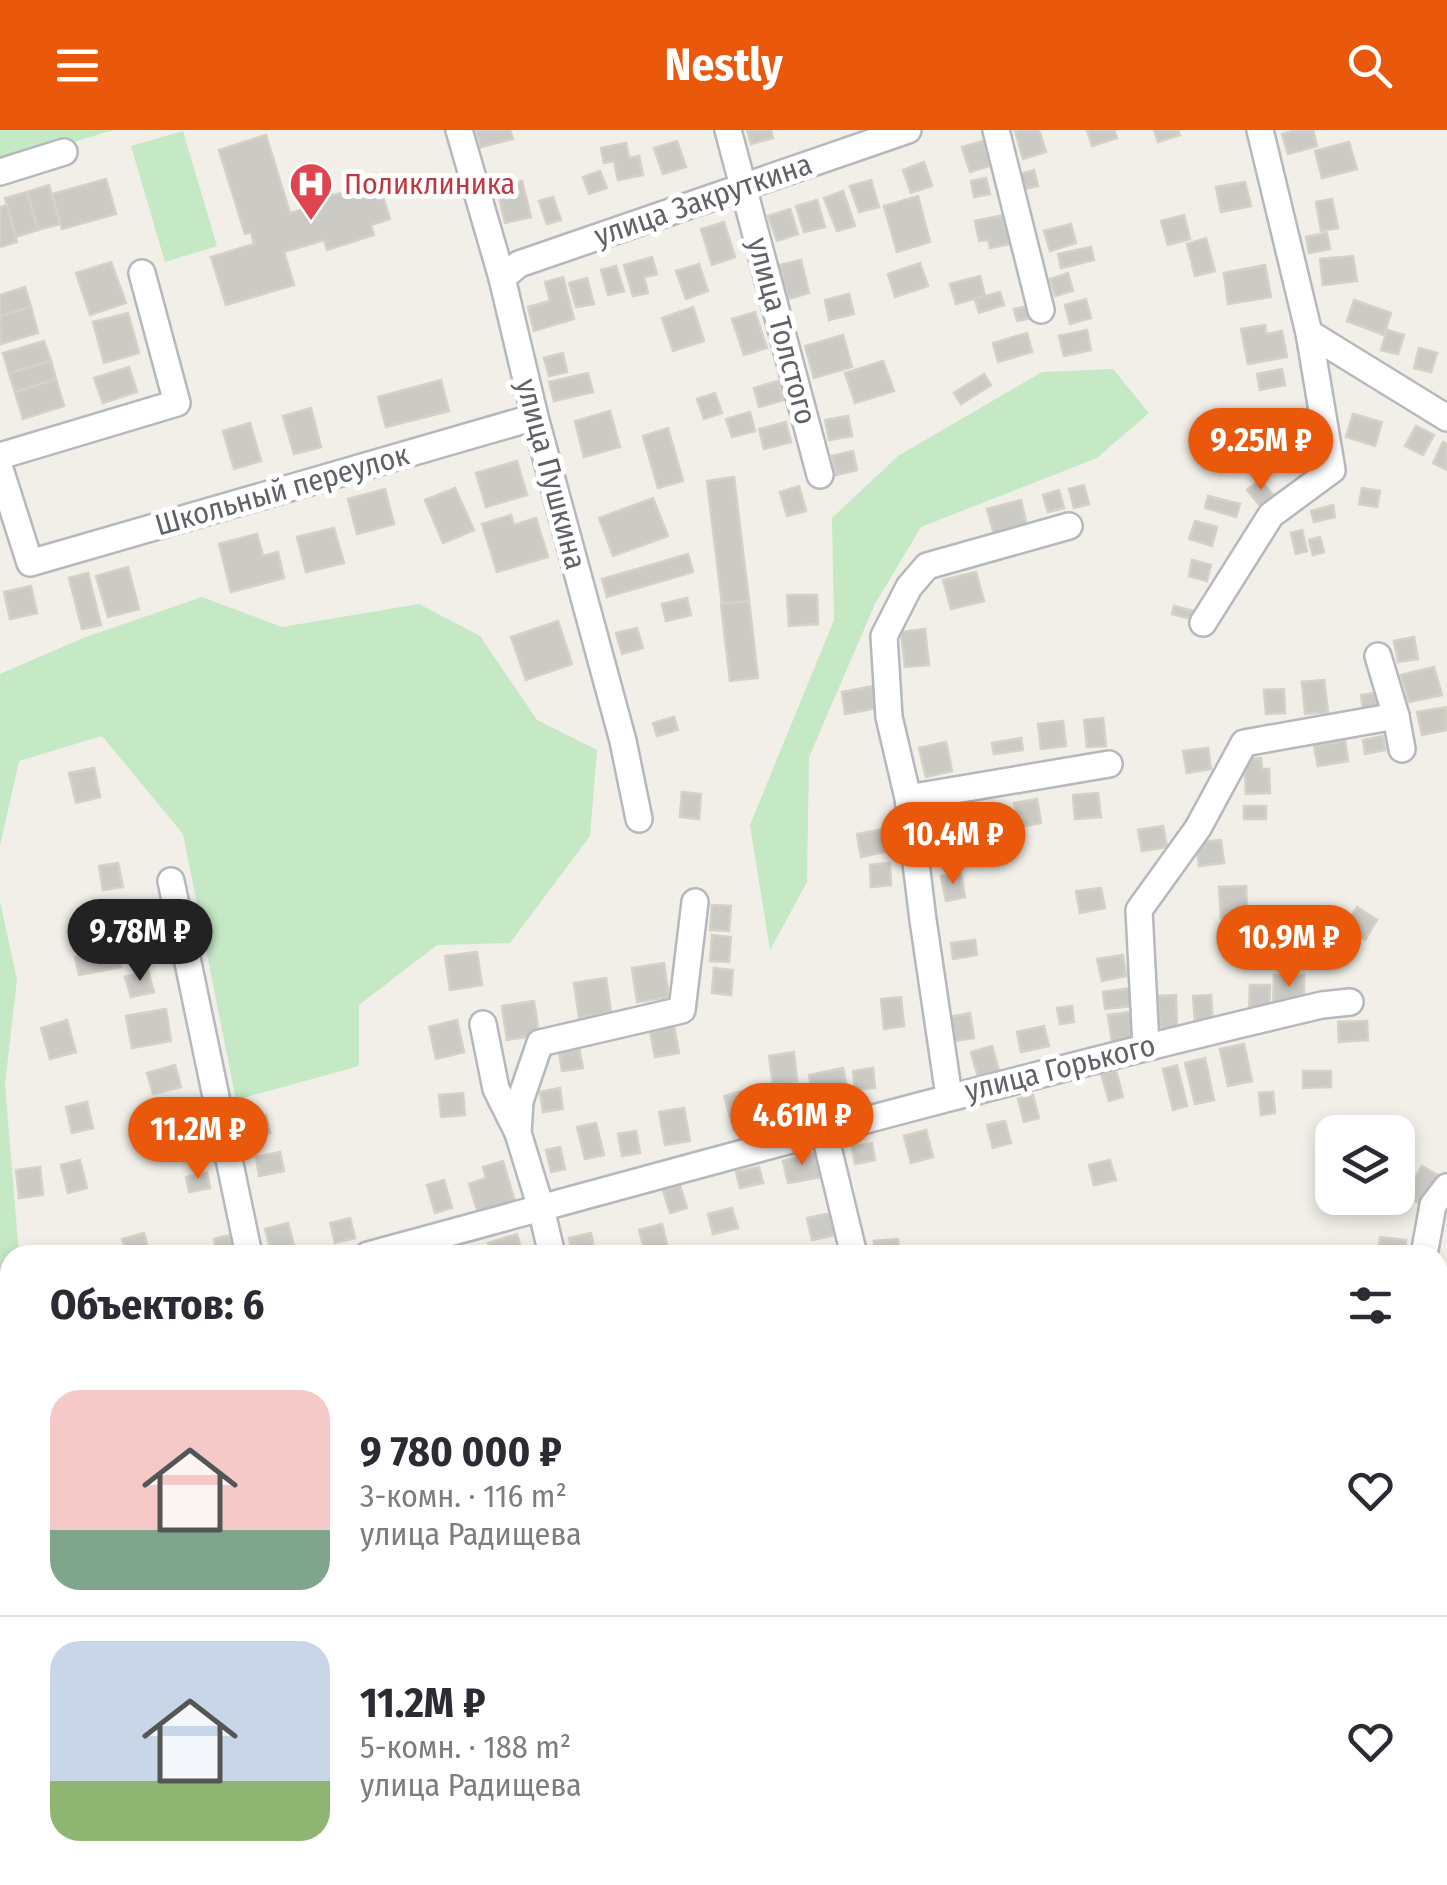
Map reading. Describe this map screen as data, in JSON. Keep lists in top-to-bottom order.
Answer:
{
  "streets": {
    "street": [
      "улица Закруткина",
      "улица Толстого",
      "улица Пушкина",
      "Школьный переулок",
      "улица Горького"
    ]
  },
  "crossings": [
    ["улица Закруткина", "улица Толстого"],
    ["улица Закруткина", "улица Пушкина"],
    ["улица Пушкина", "Школьный переулок"]
  ],
  "places": {
    "hospital": ["Поликлиника"]
  },
  "page": {
    "header": "Nestly",
    "price": [
      "9.25M ₽",
      "10.4M ₽",
      "9.78M ₽",
      "10.9M ₽",
      "4.61M ₽",
      "11.2M ₽"
    ],
    "heading": "Объектов: 6",
    "list": [
      {
        "name": "9 780 000 ₽",
        "note": "3-комн. · 116 m² · улица Радищева"
      },
      {
        "name": "11.2M ₽",
        "note": "5-комн. · 188 m² · улица Радищева"
      }
    ]
  }
}
